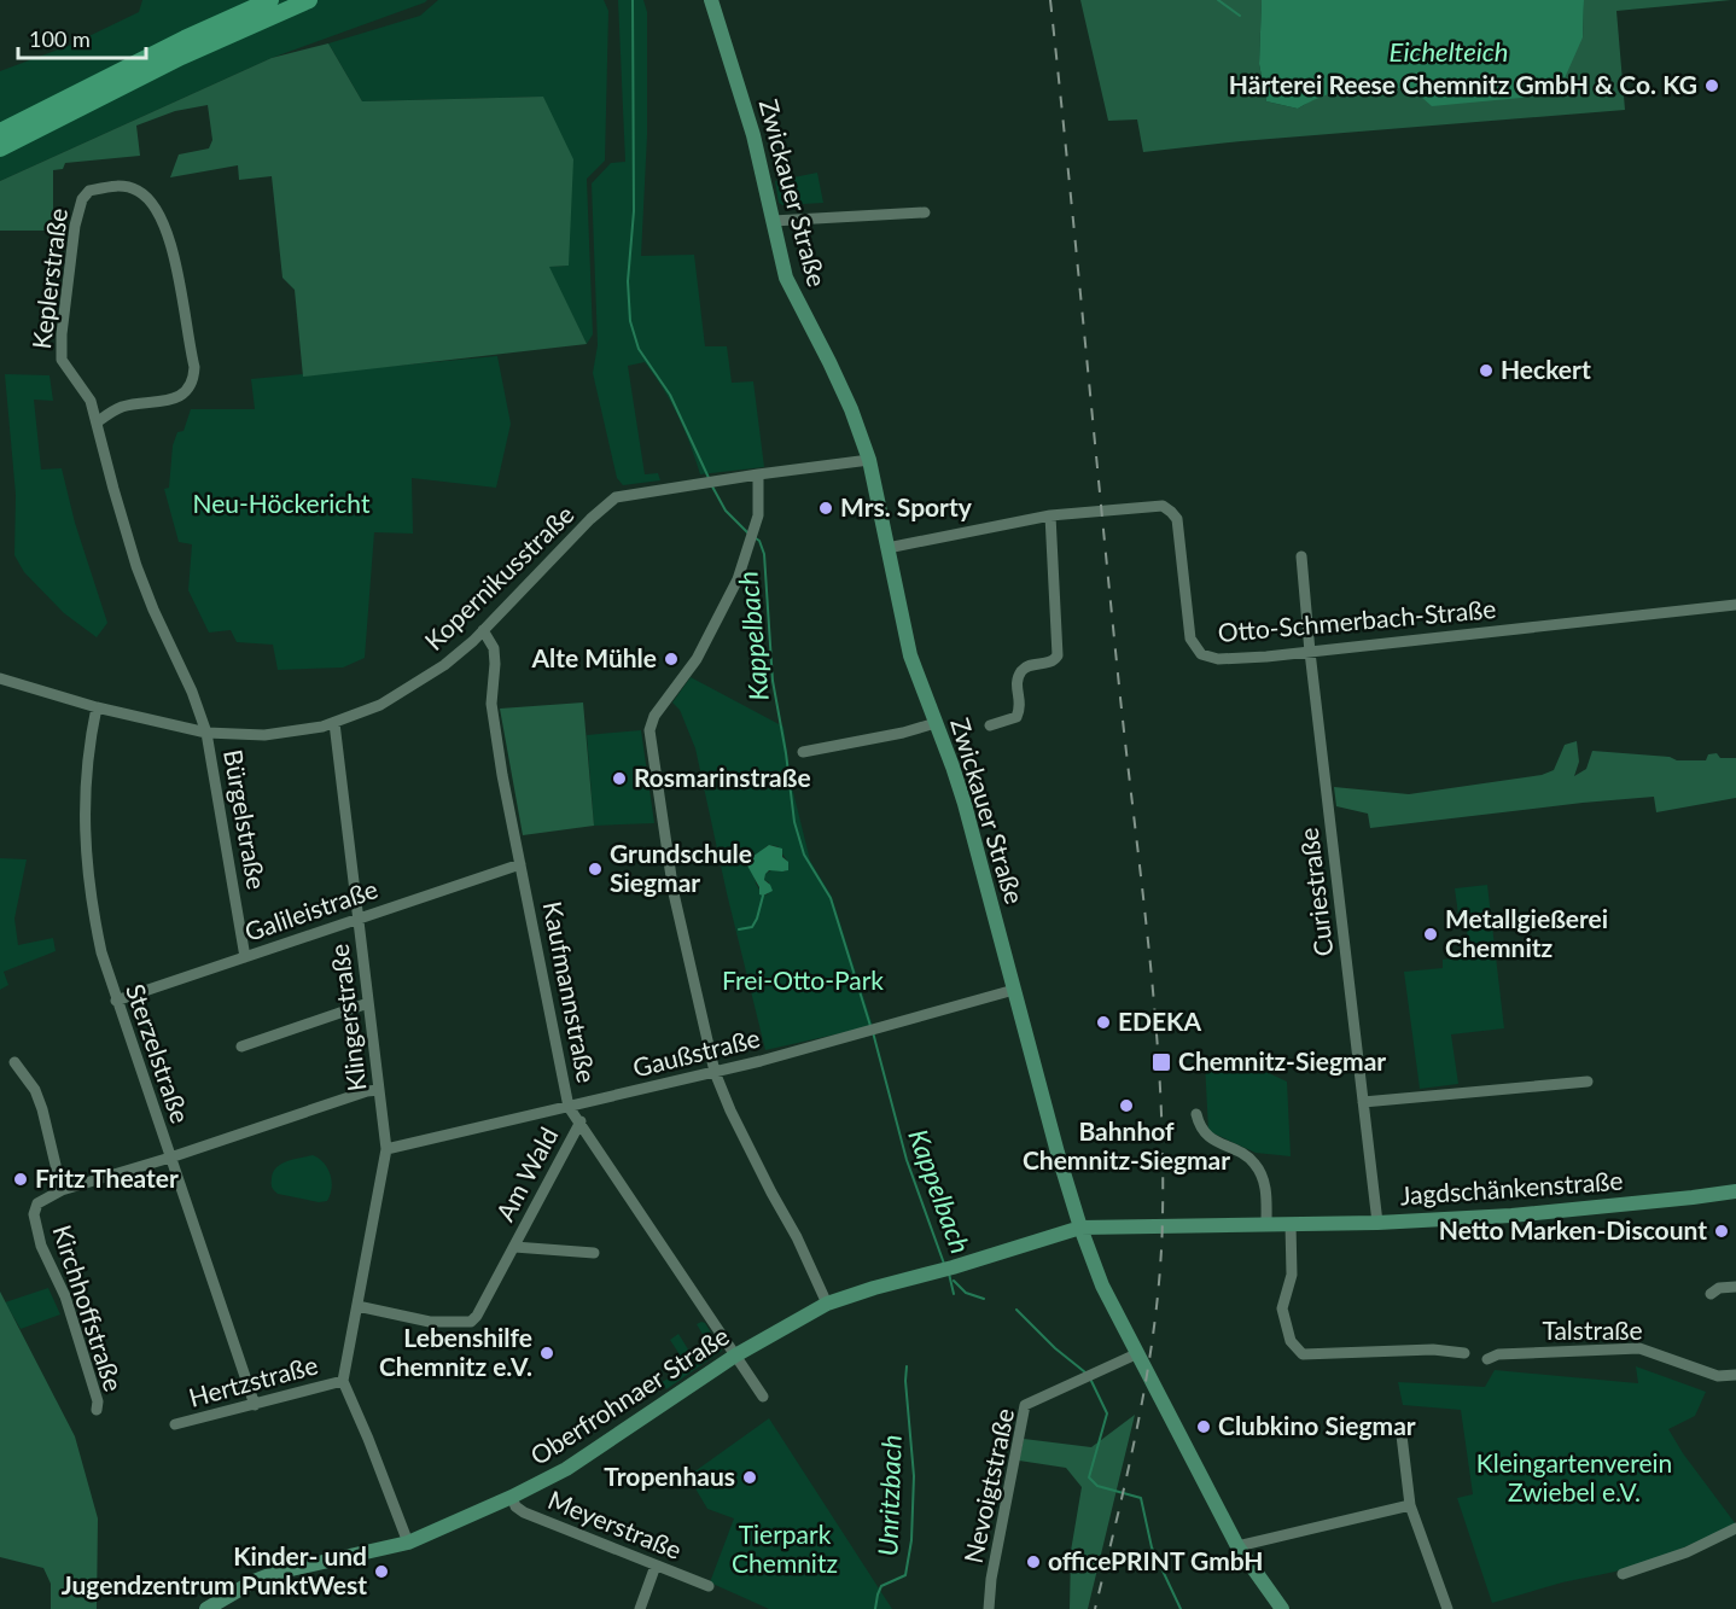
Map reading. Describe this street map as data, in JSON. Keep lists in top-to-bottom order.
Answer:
{
  "streets": {
    "main road": ["Zwickauer Straße", "Jagdschänkenstraße", "Oberfrohnaer Straße"],
    "street": [
      "Keplerstraße",
      "Kopernikusstraße",
      "Otto-Schmerbach-Straße",
      "Bürgelstraße",
      "Curiestraße",
      "Galileistraße",
      "Kaufmannstraße",
      "Klingerstraße",
      "Sterzelstraße",
      "Gaußstraße",
      "Am Wald",
      "Kirchhoffstraße",
      "Talstraße",
      "Hertzstraße",
      "Nevoigtstraße",
      "Meyerstraße"
    ]
  },
  "crossings": [
    ["Zwickauer Straße", "Kopernikusstraße"],
    ["Zwickauer Straße", "Otto-Schmerbach-Straße"],
    ["Zwickauer Straße", "Gaußstraße"],
    ["Zwickauer Straße", "Jagdschänkenstraße"],
    ["Zwickauer Straße", "Oberfrohnaer Straße"],
    ["Zwickauer Straße", "Nevoigtstraße"],
    ["Keplerstraße", "Kopernikusstraße"],
    ["Keplerstraße", "Bürgelstraße"],
    ["Kopernikusstraße", "Bürgelstraße"],
    ["Kopernikusstraße", "Kaufmannstraße"],
    ["Kopernikusstraße", "Klingerstraße"],
    ["Kopernikusstraße", "Sterzelstraße"],
    ["Otto-Schmerbach-Straße", "Curiestraße"],
    ["Bürgelstraße", "Galileistraße"],
    ["Curiestraße", "Jagdschänkenstraße"],
    ["Galileistraße", "Kaufmannstraße"],
    ["Galileistraße", "Klingerstraße"],
    ["Galileistraße", "Sterzelstraße"],
    ["Kaufmannstraße", "Gaußstraße"],
    ["Kaufmannstraße", "Am Wald"],
    ["Kaufmannstraße", "Oberfrohnaer Straße"],
    ["Klingerstraße", "Gaußstraße"],
    ["Klingerstraße", "Am Wald"],
    ["Klingerstraße", "Kirchhoffstraße"],
    ["Klingerstraße", "Hertzstraße"],
    ["Sterzelstraße", "Kirchhoffstraße"],
    ["Sterzelstraße", "Hertzstraße"],
    ["Jagdschänkenstraße", "Oberfrohnaer Straße"],
    ["Oberfrohnaer Straße", "Meyerstraße"]
  ],
  "water": ["Eichelteich", "Kappelbach", "Unritzbach"],
  "parks": [
    "Neu-Höckericht",
    "Frei-Otto-Park",
    "Kleingartenverein Zwiebel e.V.",
    "Tierpark Chemnitz"
  ],
  "places": {
    "other": [
      "Härterei Reese Chemnitz GmbH & Co. KG",
      "Heckert",
      "Mrs. Sporty",
      "Alte Mühle",
      "Rosmarinstraße",
      "Grundschule Siegmar",
      "Metallgießerei Chemnitz",
      "EDEKA",
      "Bahnhof Chemnitz-Siegmar",
      "Fritz Theater",
      "Netto Marken-Discount",
      "Lebenshilfe Chemnitz e.V.",
      "Clubkino Siegmar",
      "Tropenhaus",
      "officePRINT GmbH",
      "Kinder- und Jugendzentrum PunktWest"
    ],
    "transit": ["Chemnitz-Siegmar"]
  },
  "scale_bar": "100 m"
}
